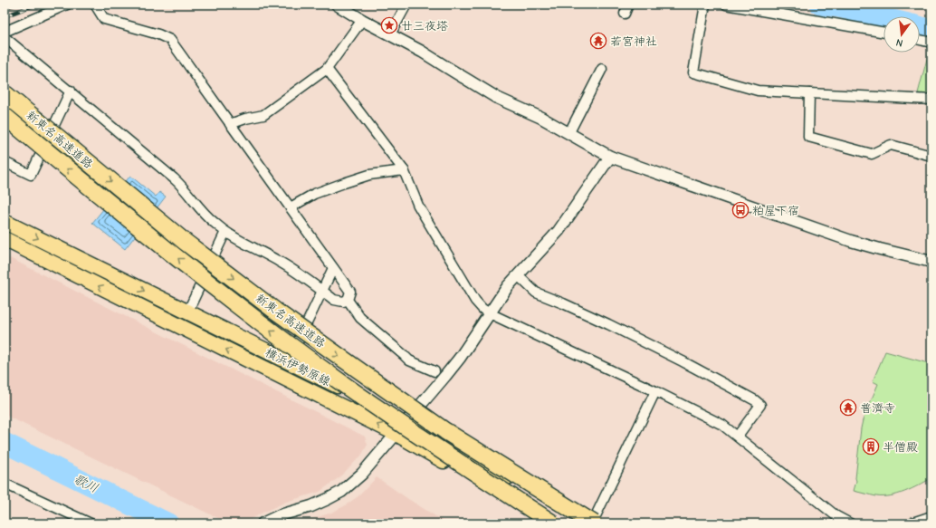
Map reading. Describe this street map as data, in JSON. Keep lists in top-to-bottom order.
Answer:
{
  "streets": {
    "highway": ["新東名高速道路"],
    "main road": ["横浜伊勢原線"]
  },
  "crossings": [
    ["新東名高速道路", "横浜伊勢原線"]
  ],
  "water": ["歌川"],
  "places": {
    "place": ["廿三夜塔"],
    "temple": ["若宮神社", "普濟寺"],
    "bus stop": ["粕屋下宿"],
    "building": ["半僧殿"]
  },
  "north": "bottom"
}
